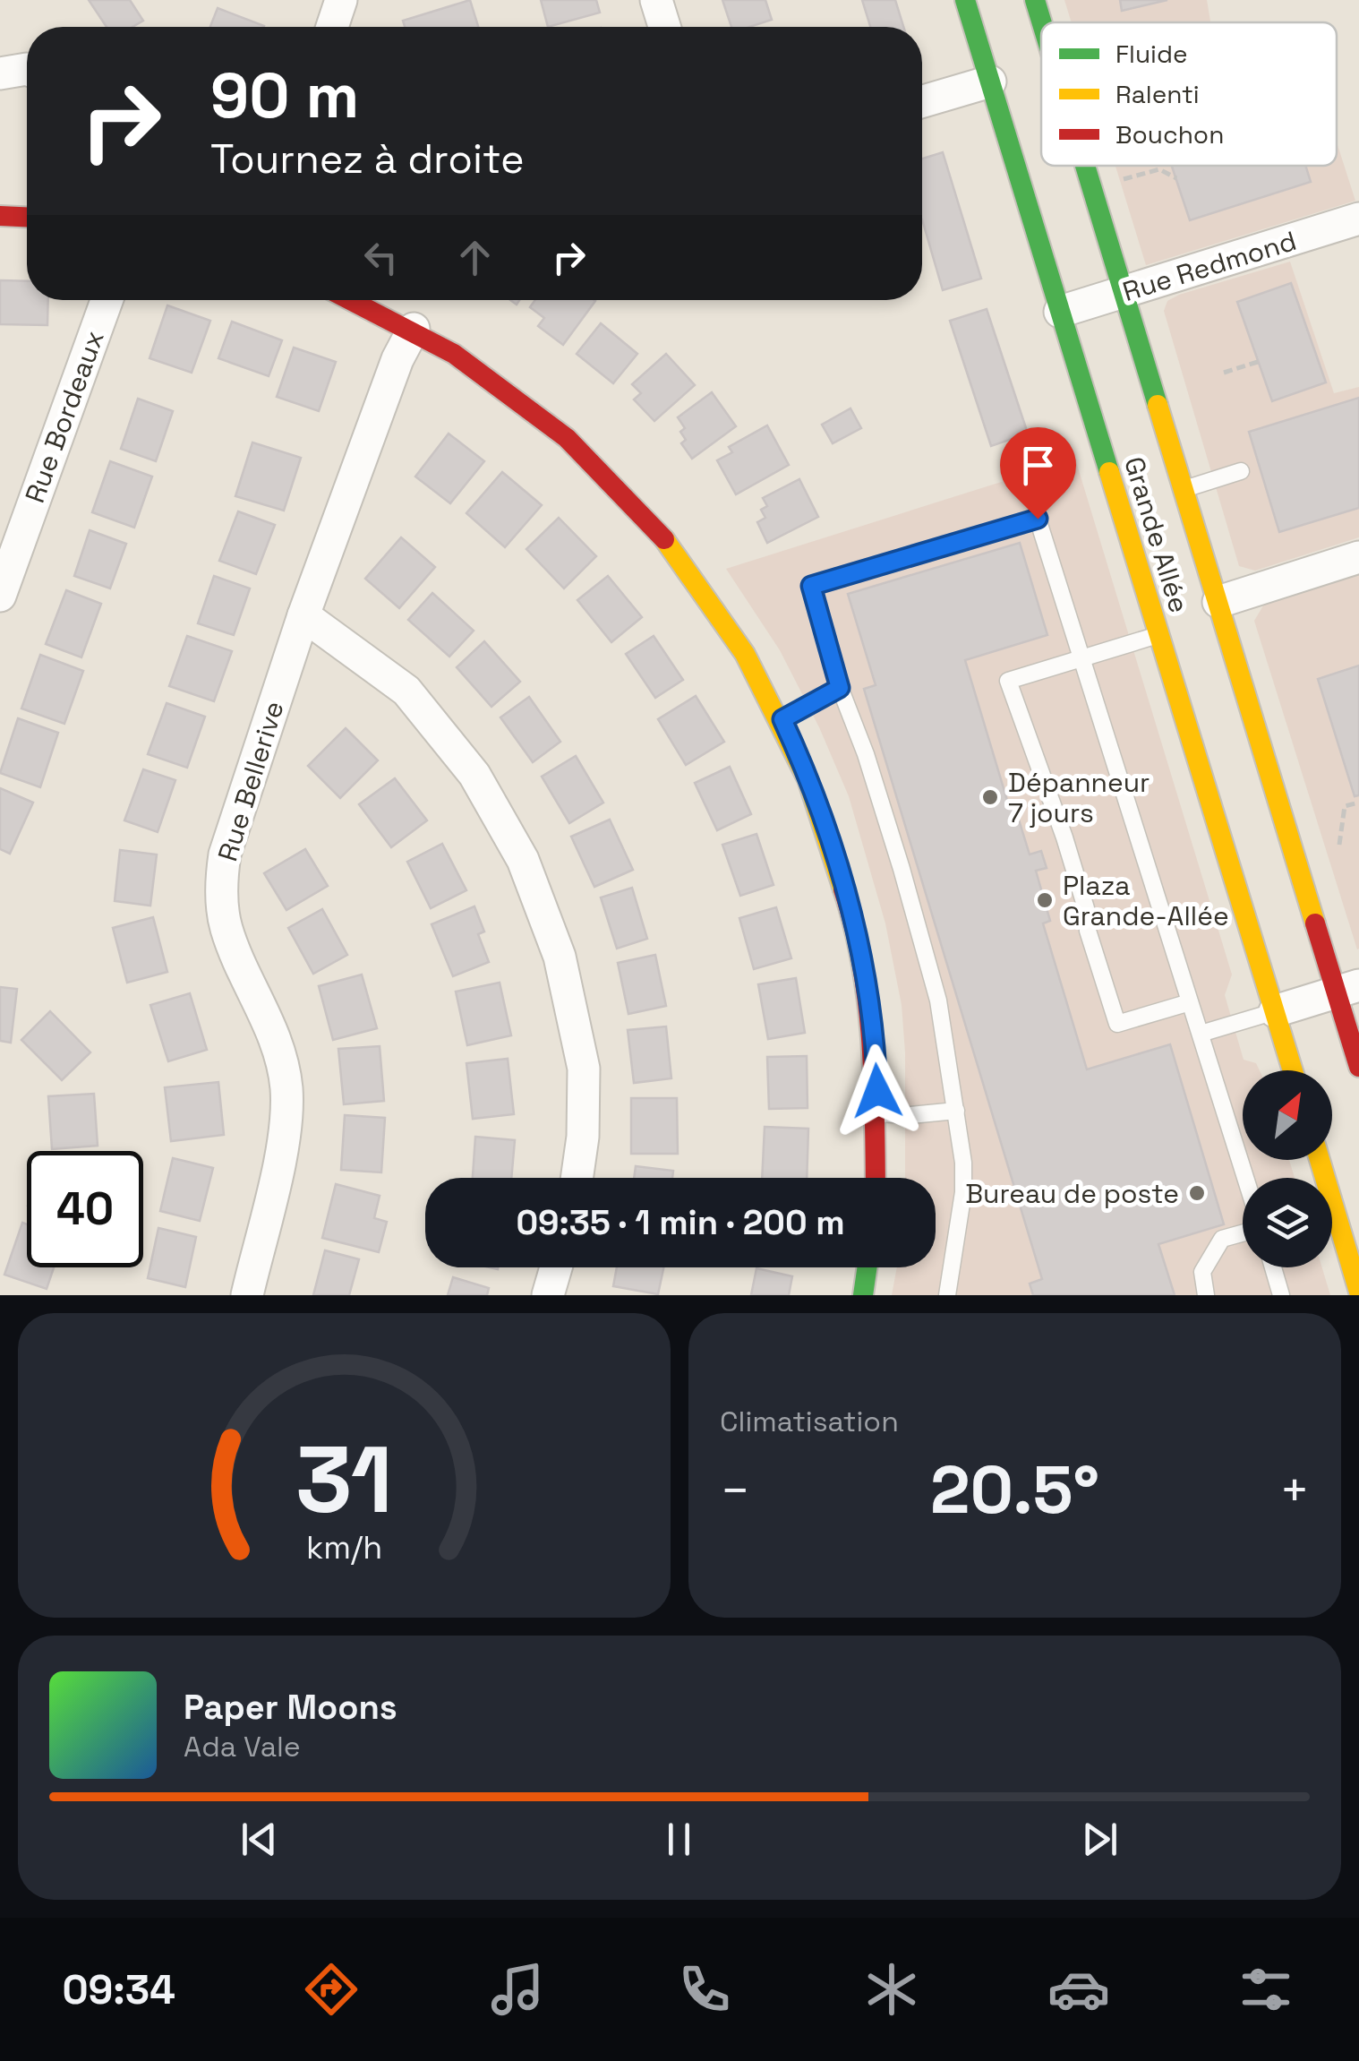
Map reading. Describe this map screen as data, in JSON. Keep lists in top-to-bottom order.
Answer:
{
  "streets": {
    "main road": ["Grande Allée"],
    "street": ["Rue Redmond", "Rue Bordeaux", "Rue Bellerive"]
  },
  "crossings": [
    ["Rue Redmond", "Grande Allée"]
  ],
  "places": ["Dépanneur 7 jours", "Plaza Grande-Allée", "Bureau de poste"],
  "legend": ["Fluide", "Ralenti", "Bouchon"],
  "north": "top right",
  "page": {
    "turn": ["90 m", "Tournez à droite"],
    "limit": "40",
    "trip": "09:35 · 1 min · 200 m",
    "tile": "Climatisation",
    "heat": ["−", "20.5°", "+"],
    "song": ["Paper Moons", "Ada Vale"],
    "tabs": "09:34",
    "gauge": ["31", "km/h"]
  }
}
